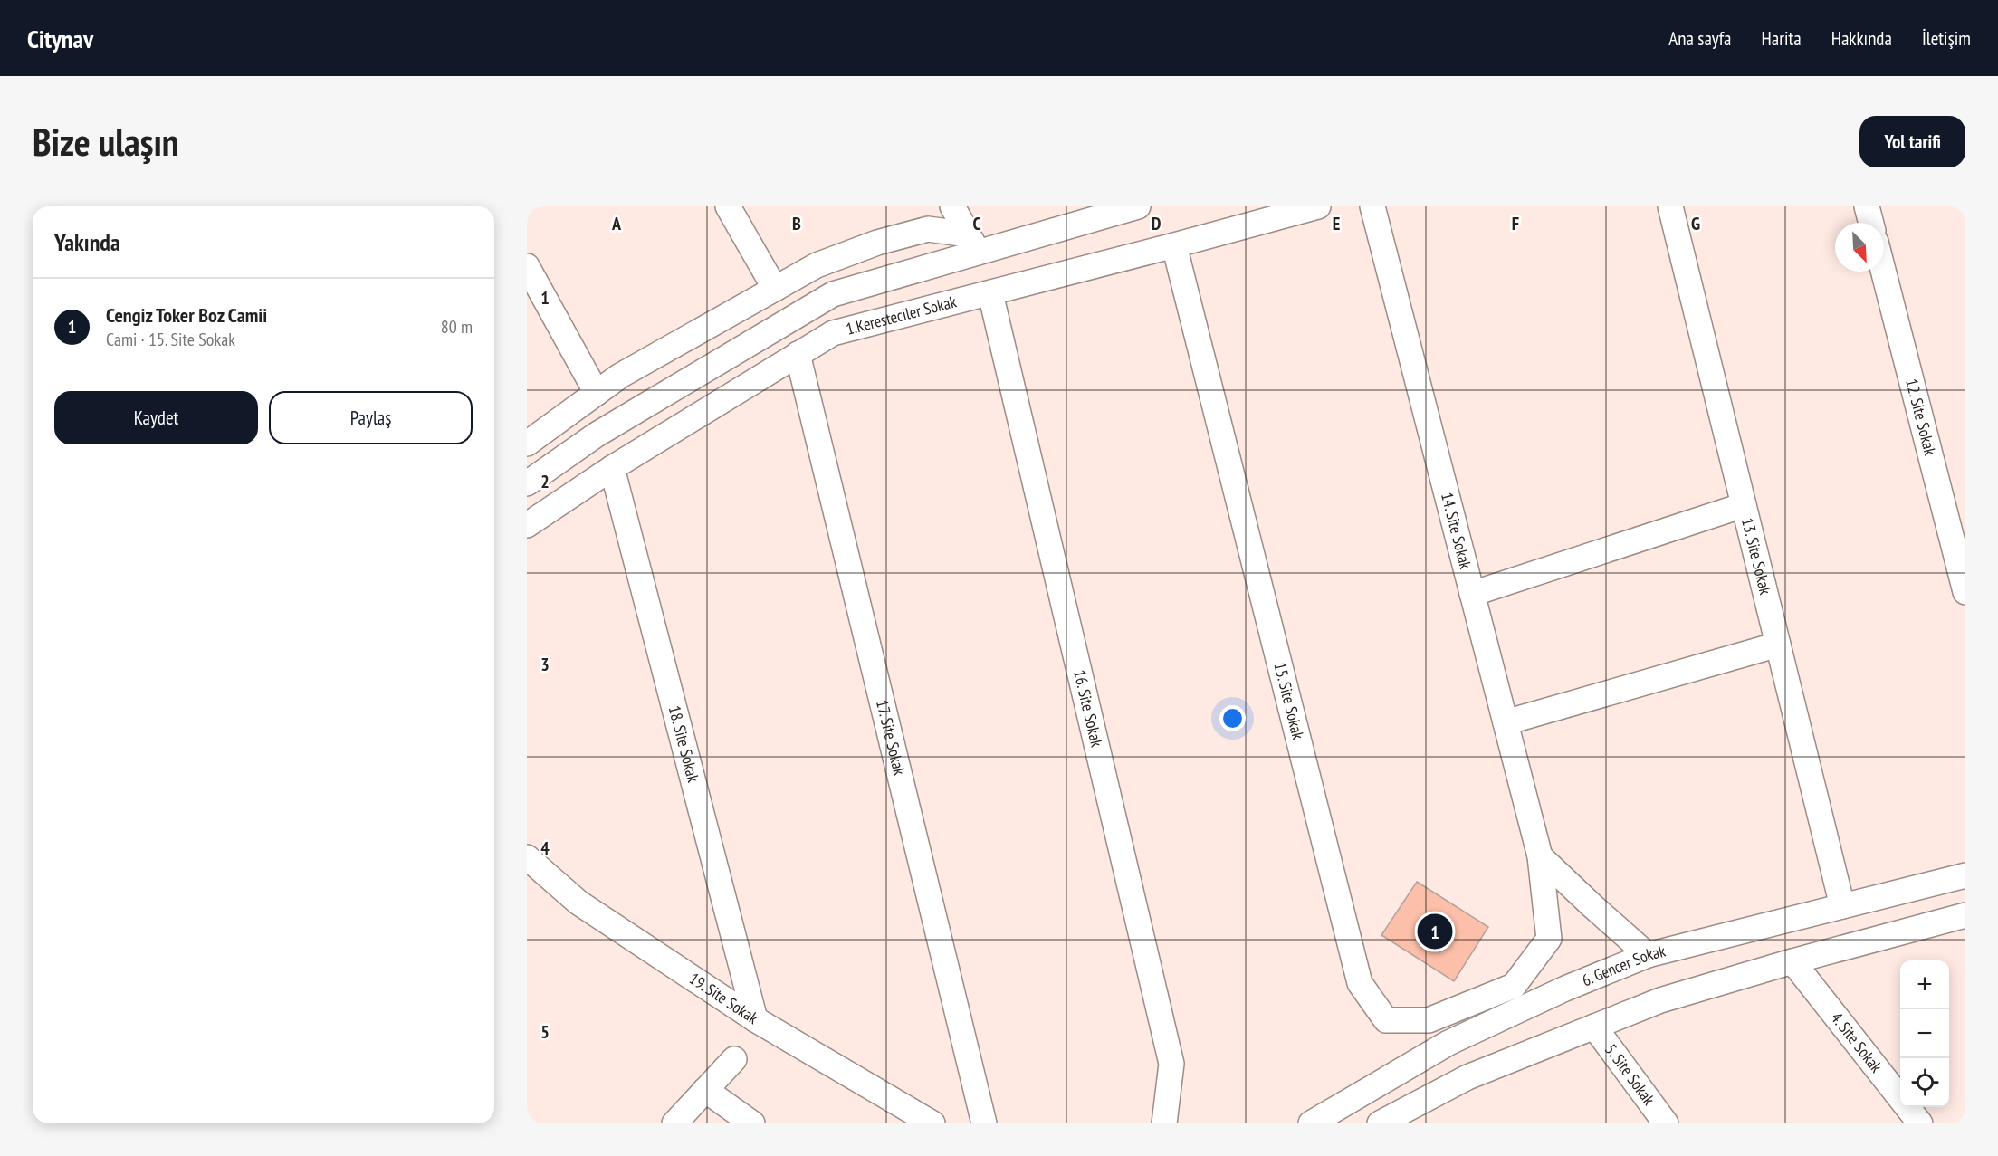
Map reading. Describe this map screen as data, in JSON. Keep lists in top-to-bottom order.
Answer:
{
  "streets": {
    "street": [
      "1.Keresteciler Sokak",
      "12. Site Sokak",
      "14. Site Sokak",
      "13. Site Sokak",
      "15. Site Sokak",
      "16. Site Sokak",
      "17. Site Sokak",
      "18. Site Sokak",
      "6. Gencer Sokak",
      "19. Site Sokak",
      "4. Site Sokak",
      "5. Site Sokak"
    ]
  },
  "crossings": [
    ["1.Keresteciler Sokak", "15. Site Sokak"],
    ["1.Keresteciler Sokak", "16. Site Sokak"],
    ["1.Keresteciler Sokak", "17. Site Sokak"],
    ["1.Keresteciler Sokak", "18. Site Sokak"],
    ["14. Site Sokak", "15. Site Sokak"],
    ["13. Site Sokak", "6. Gencer Sokak"],
    ["18. Site Sokak", "19. Site Sokak"]
  ],
  "north": "bottom right",
  "page": {
    "header": "Citynav",
    "nav": [
      "Ana sayfa",
      "Harita",
      "Hakkında",
      "İletişim"
    ],
    "buttons": [
      "Yol tarifi",
      ["Kaydet", "Paylaş"]
    ],
    "title": "Bize ulaşın",
    "heading": "Yakında",
    "list": [
      {
        "mark": "1",
        "name": "Cengiz Toker Boz Camii",
        "note": "Cami · 15. Site Sokak",
        "value": "80 m"
      }
    ],
    "pins": "1",
    "map_buttons": ["+", "−"]
  },
  "grid": {
    "columns": [
      "A",
      "B",
      "C",
      "D",
      "E",
      "F",
      "G"
    ],
    "rows": [
      "1",
      "2",
      "3",
      "4",
      "5"
    ]
  }
}
